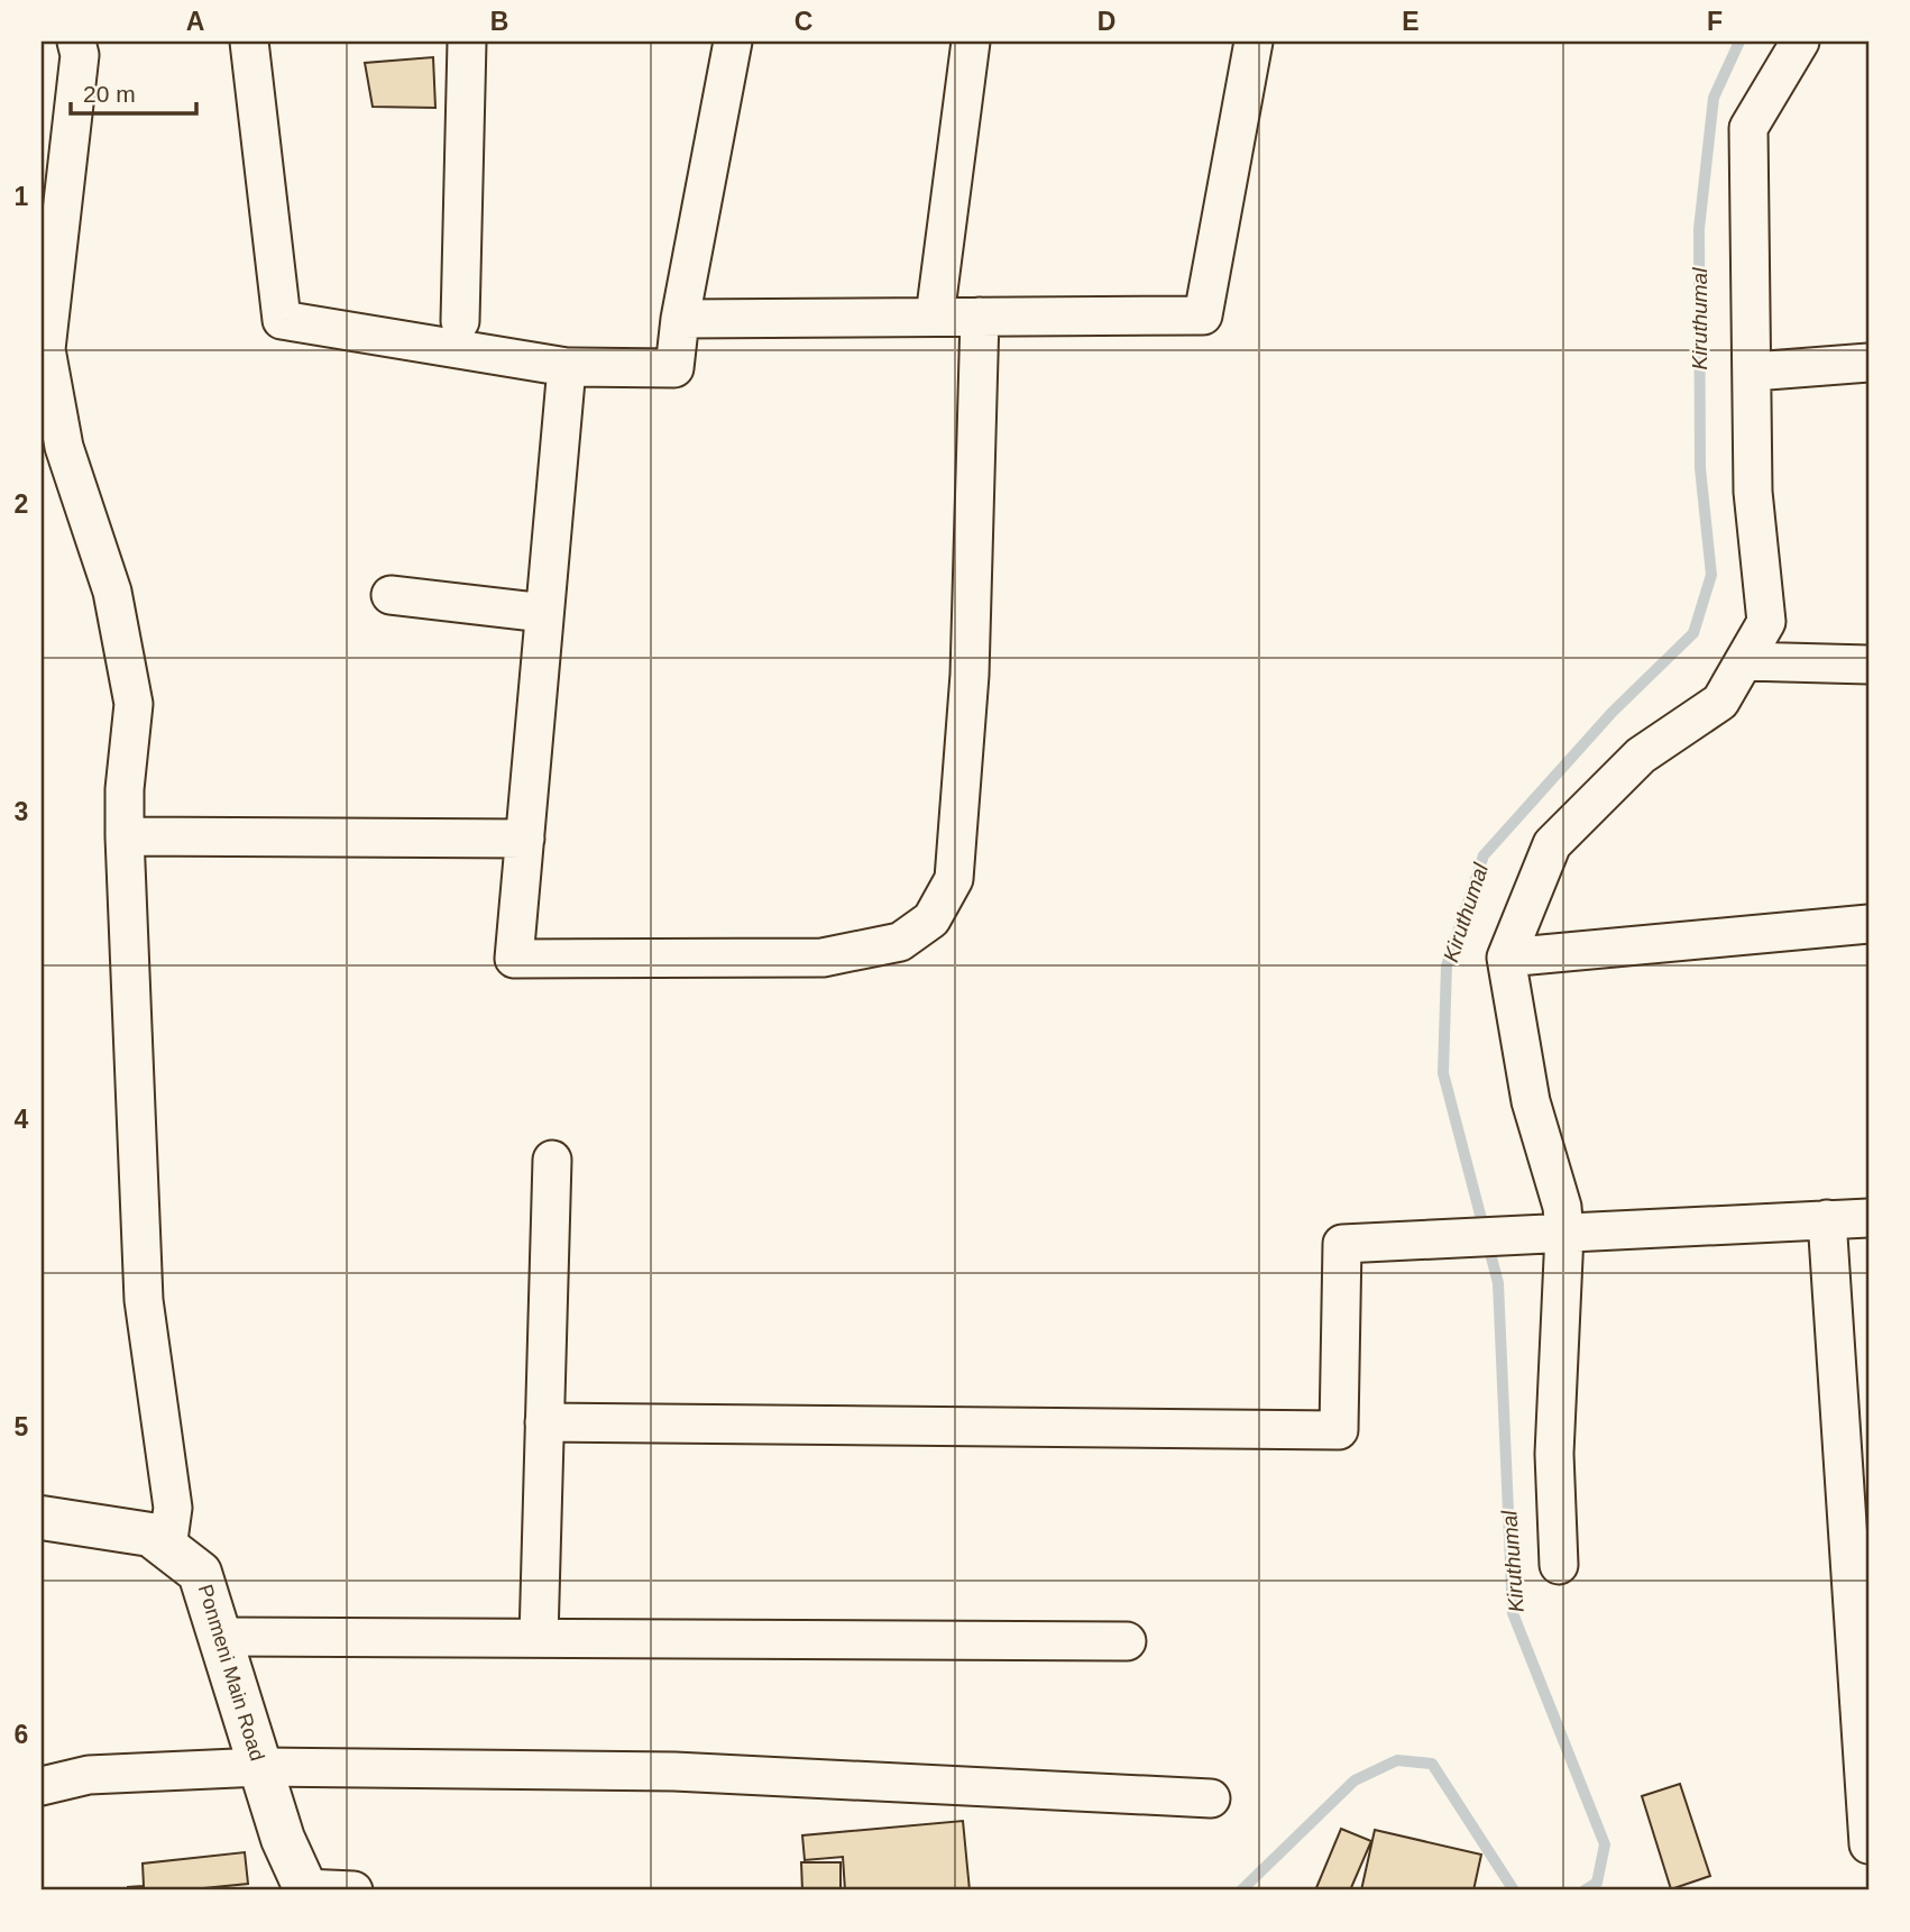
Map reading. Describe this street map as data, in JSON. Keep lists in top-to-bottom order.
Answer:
{
  "streets": {
    "street": ["Ponmeni Main Road"]
  },
  "water": ["Kiruthumal"],
  "scale_bar": "20 m",
  "grid": {
    "columns": [
      "A",
      "B",
      "C",
      "D",
      "E",
      "F"
    ],
    "rows": [
      "1",
      "2",
      "3",
      "4",
      "5",
      "6"
    ]
  }
}
